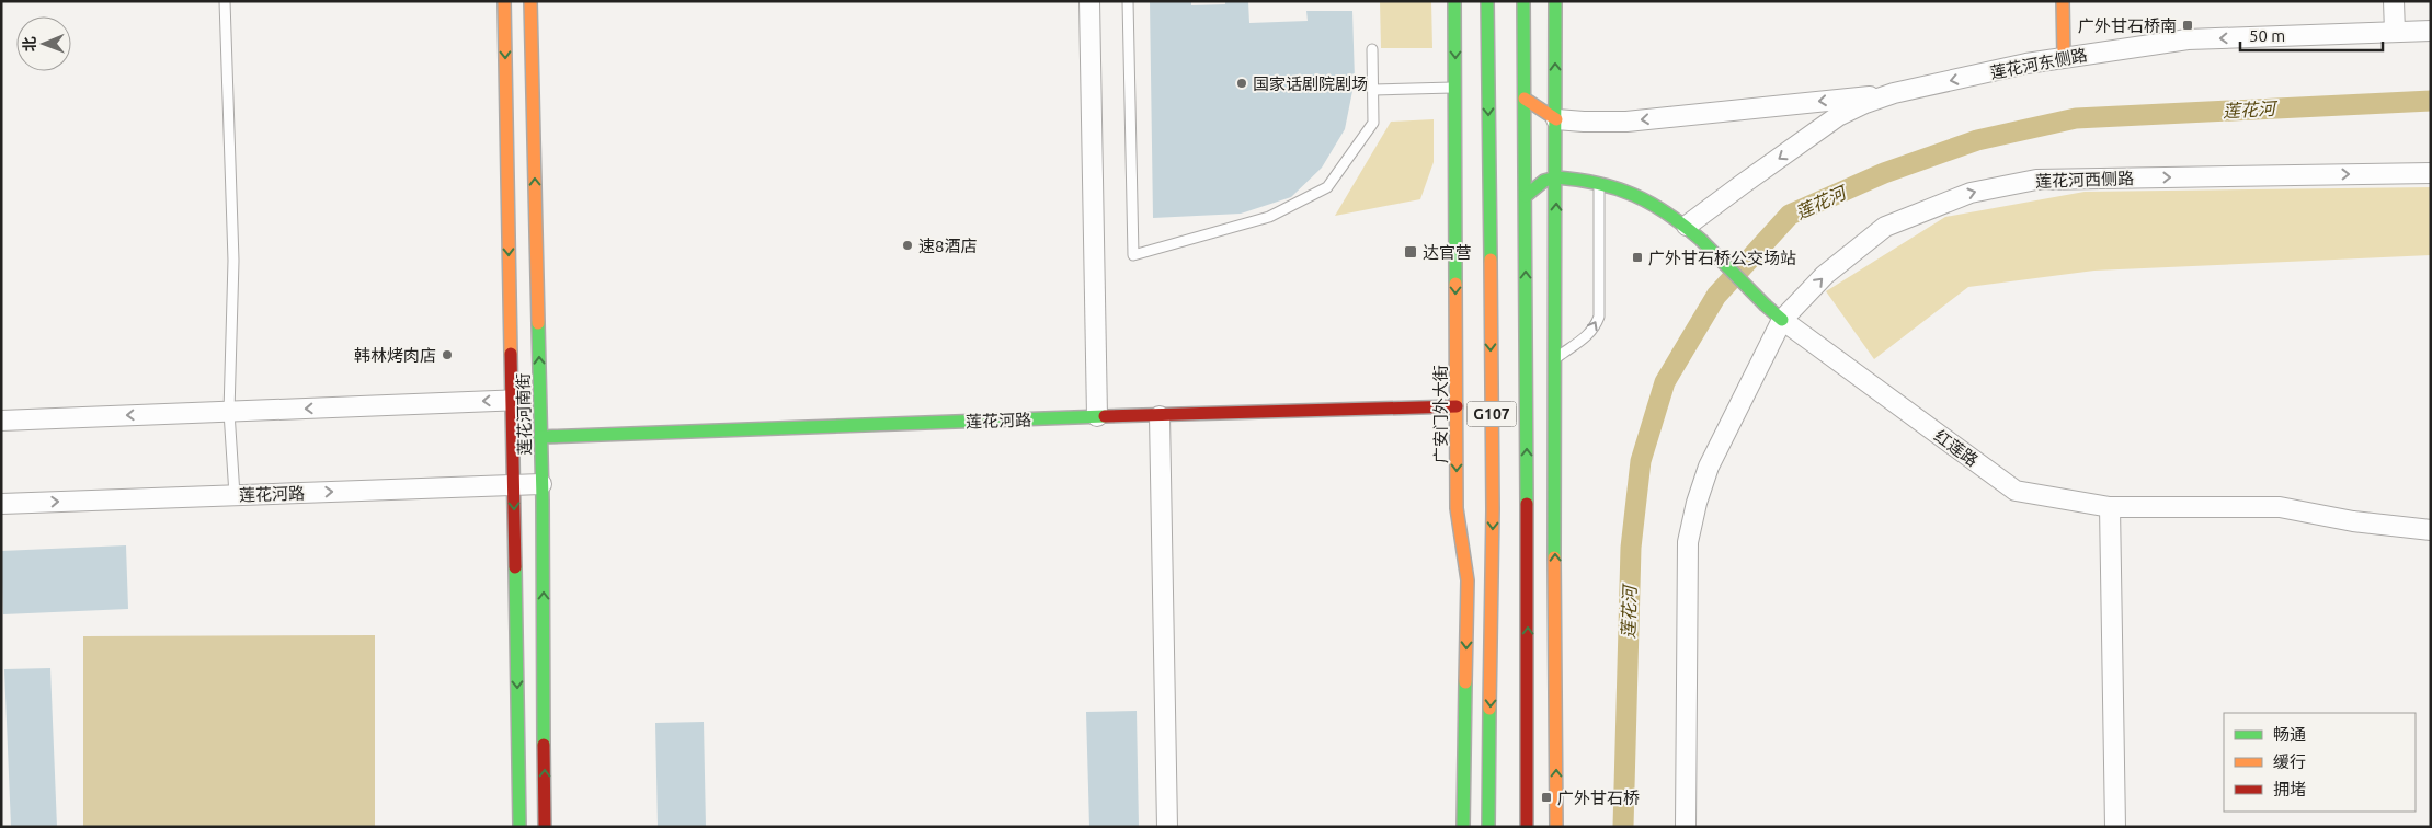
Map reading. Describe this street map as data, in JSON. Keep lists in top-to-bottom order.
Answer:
{
  "streets": {
    "main road": [
      "莲花河南街",
      "广安门外大街",
      "G107",
      "莲花河路",
      "红莲路"
    ],
    "street": ["莲花河东侧路", "莲花河西侧路"]
  },
  "crossings": [
    ["莲花河东侧路", "红莲路"],
    ["莲花河西侧路", "红莲路"],
    ["莲花河南街", "莲花河路"],
    ["广安门外大街", "莲花河路"]
  ],
  "one_way": ["莲花河西侧路", "莲花河路"],
  "water": ["莲花河"],
  "places": {
    "transit": [
      "广外甘石桥南",
      "达官营",
      "广外甘石桥公交场站",
      "广外甘石桥"
    ],
    "other": ["国家话剧院剧场", "速8酒店", "韩林烤肉店"]
  },
  "legend": ["畅通", "缓行", "拥堵"],
  "scale_bar": "50 m",
  "north": "left"
}
